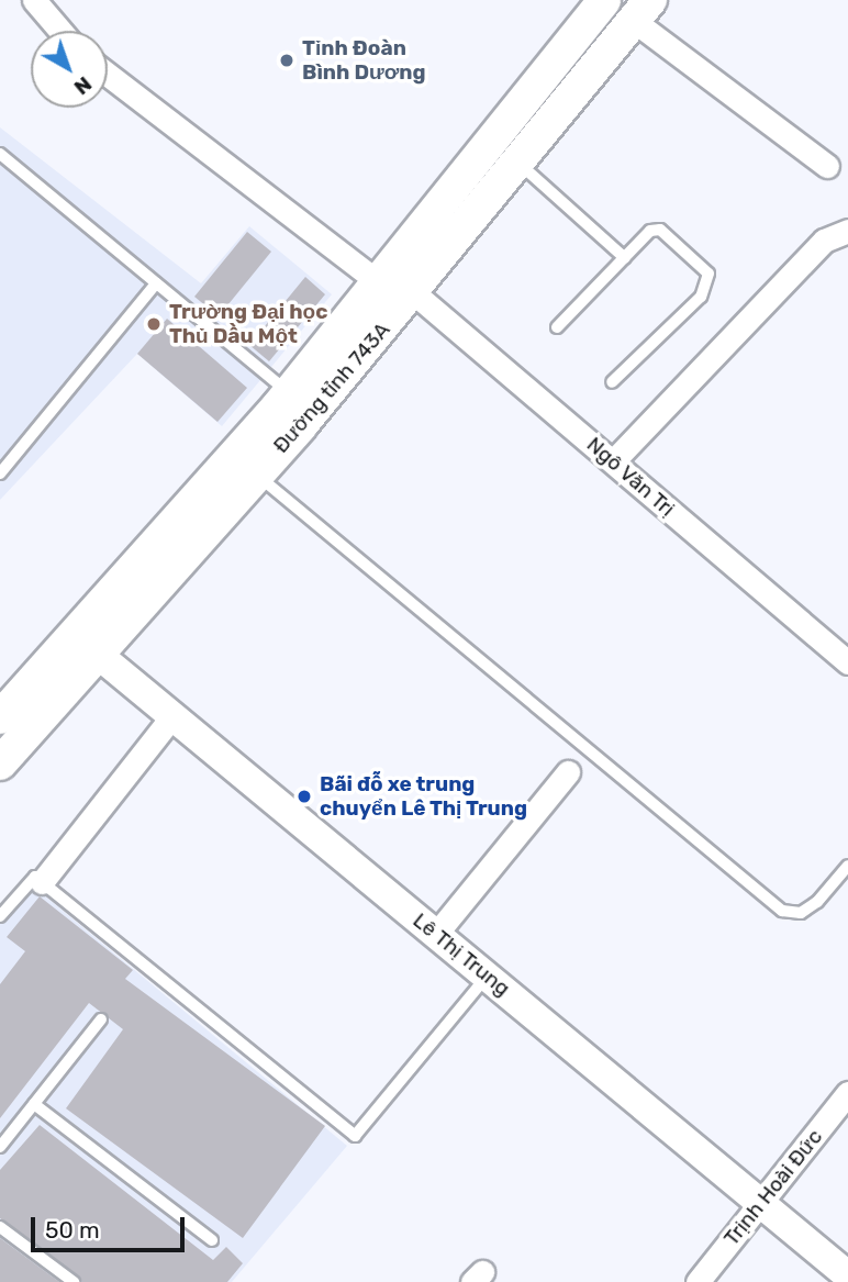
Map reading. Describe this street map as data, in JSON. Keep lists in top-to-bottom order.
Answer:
{
  "streets": {
    "main road": ["Đường tỉnh 743A"],
    "street": ["Ngô Văn Trị", "Lê Thị Trung", "Trịnh Hoài Đức"]
  },
  "crossings": [
    ["Đường tỉnh 743A", "Ngô Văn Trị"],
    ["Đường tỉnh 743A", "Lê Thị Trung"],
    ["Lê Thị Trung", "Trịnh Hoài Đức"]
  ],
  "places": ["Tỉnh Đoàn Bình Dương", "Trường Đại học Thủ Dầu Một", "Bãi đỗ xe trung chuyển Lê Thị Trung"],
  "scale_bar": "50 m",
  "north": "bottom right"
}
